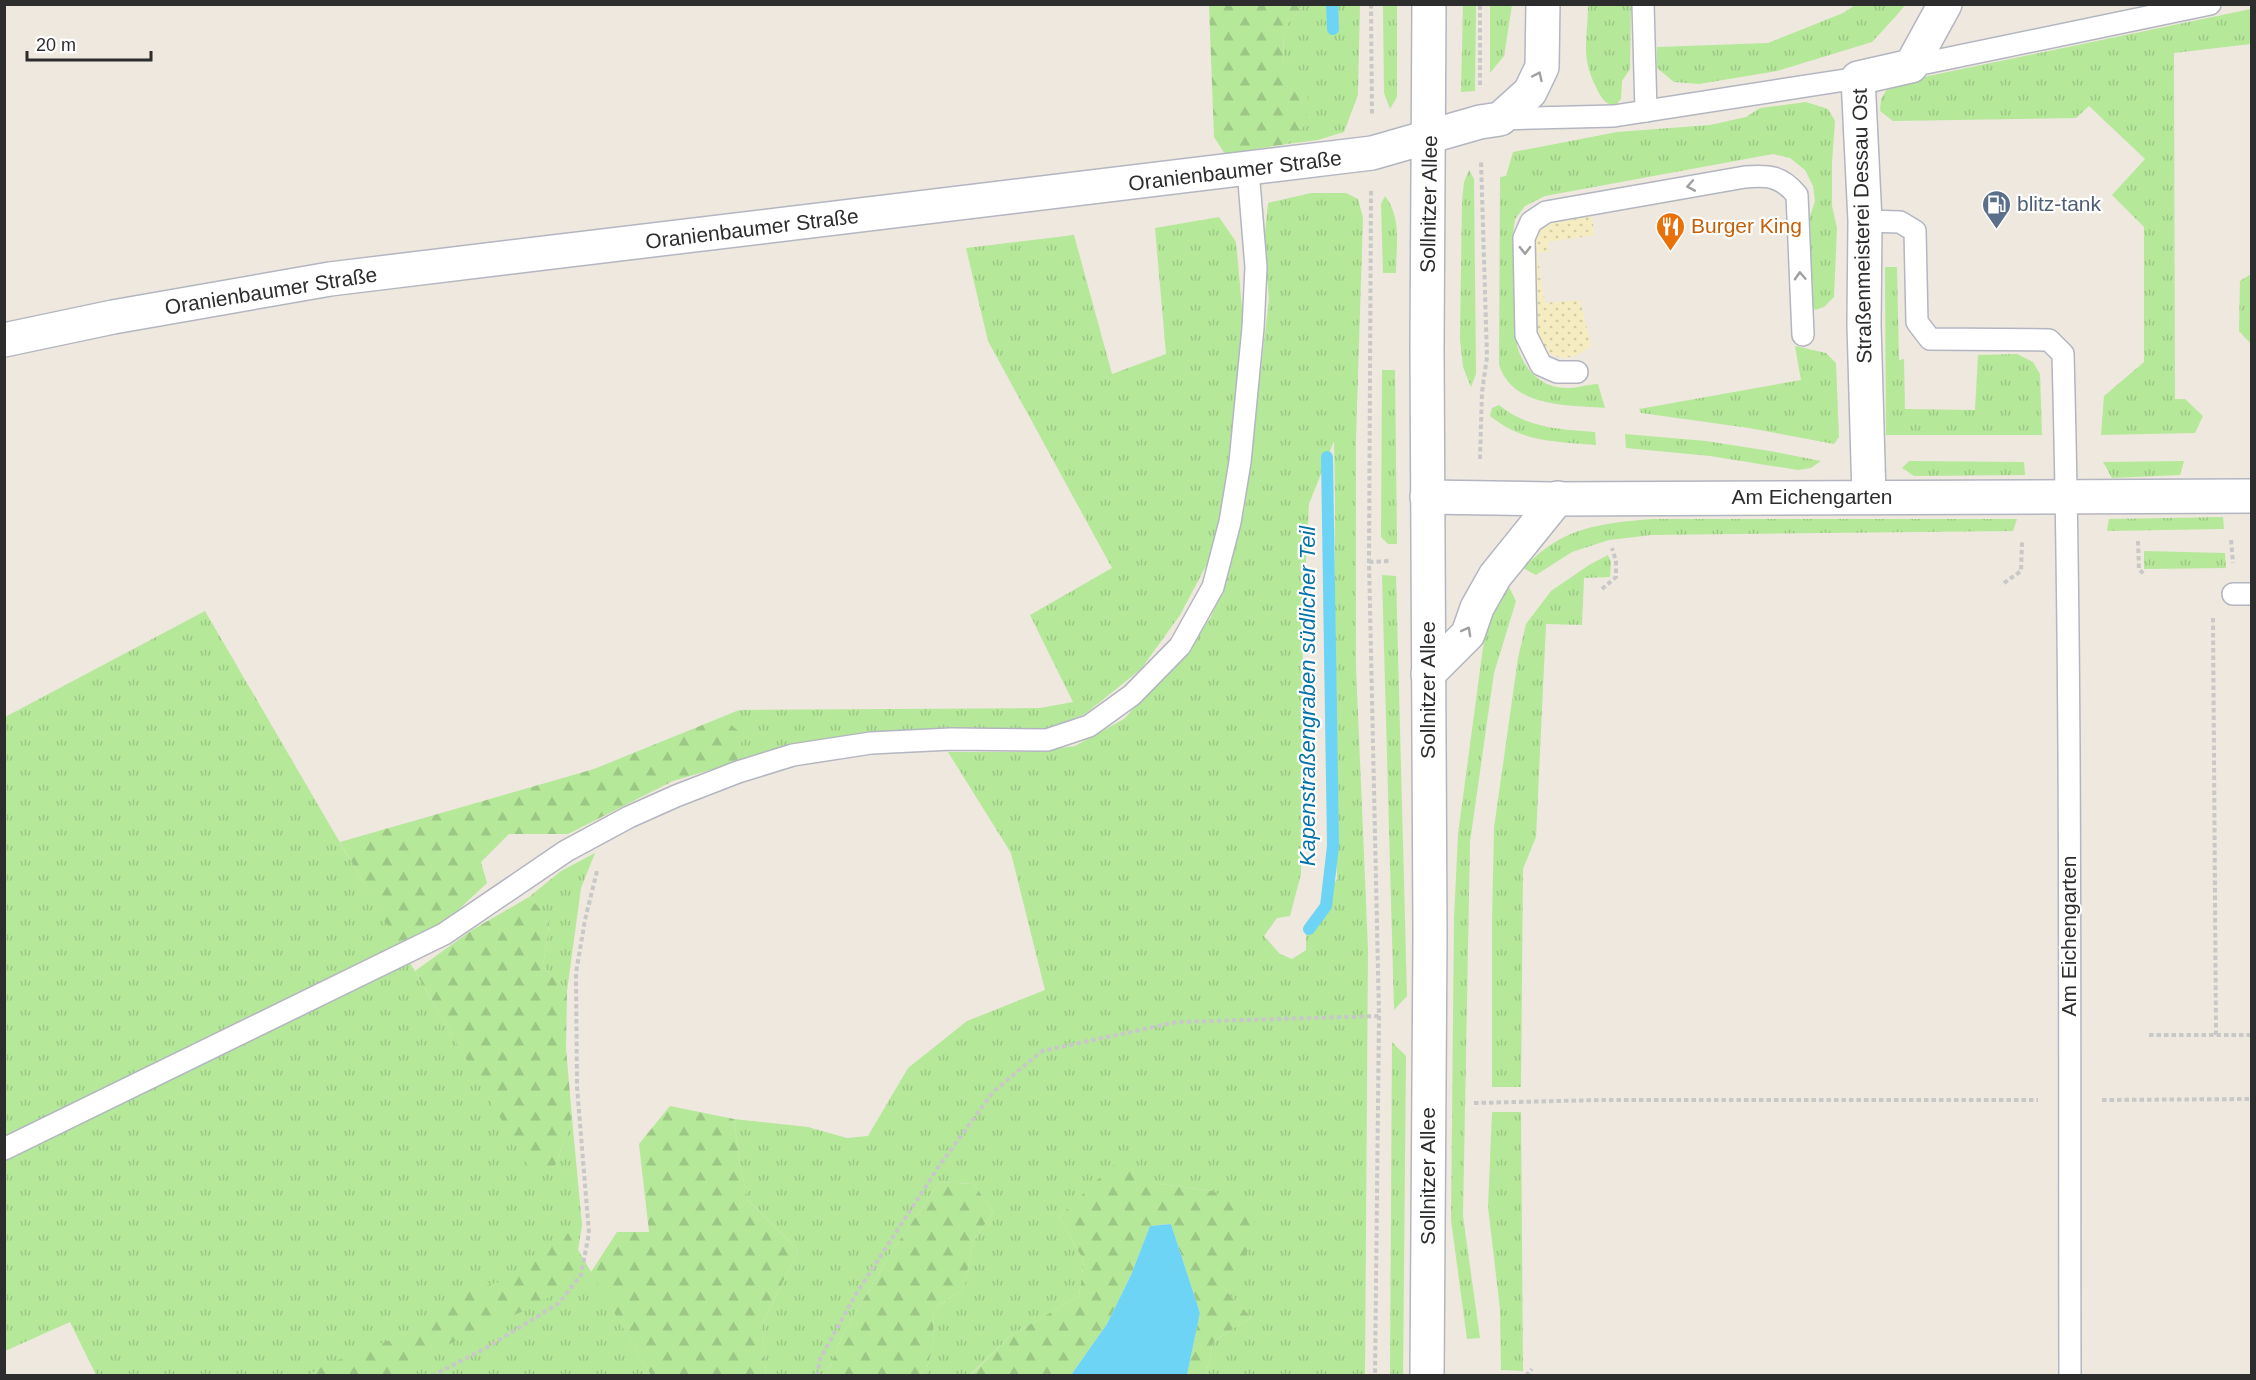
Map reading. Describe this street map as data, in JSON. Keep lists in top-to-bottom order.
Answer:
{
  "streets": {
    "street": [
      "Oranienbaumer Straße",
      "Sollnitzer Allee",
      "Straßenmeisterei Dessau Ost",
      "Am Eichengarten"
    ]
  },
  "crossings": [
    ["Oranienbaumer Straße", "Sollnitzer Allee"],
    ["Sollnitzer Allee", "Am Eichengarten"],
    ["Straßenmeisterei Dessau Ost", "Am Eichengarten"]
  ],
  "water": ["Kapenstraßengraben südlicher Teil"],
  "places": {
    "fuel station": ["blitz-tank"],
    "restaurant": ["Burger King"]
  },
  "scale_bar": "20 m"
}
